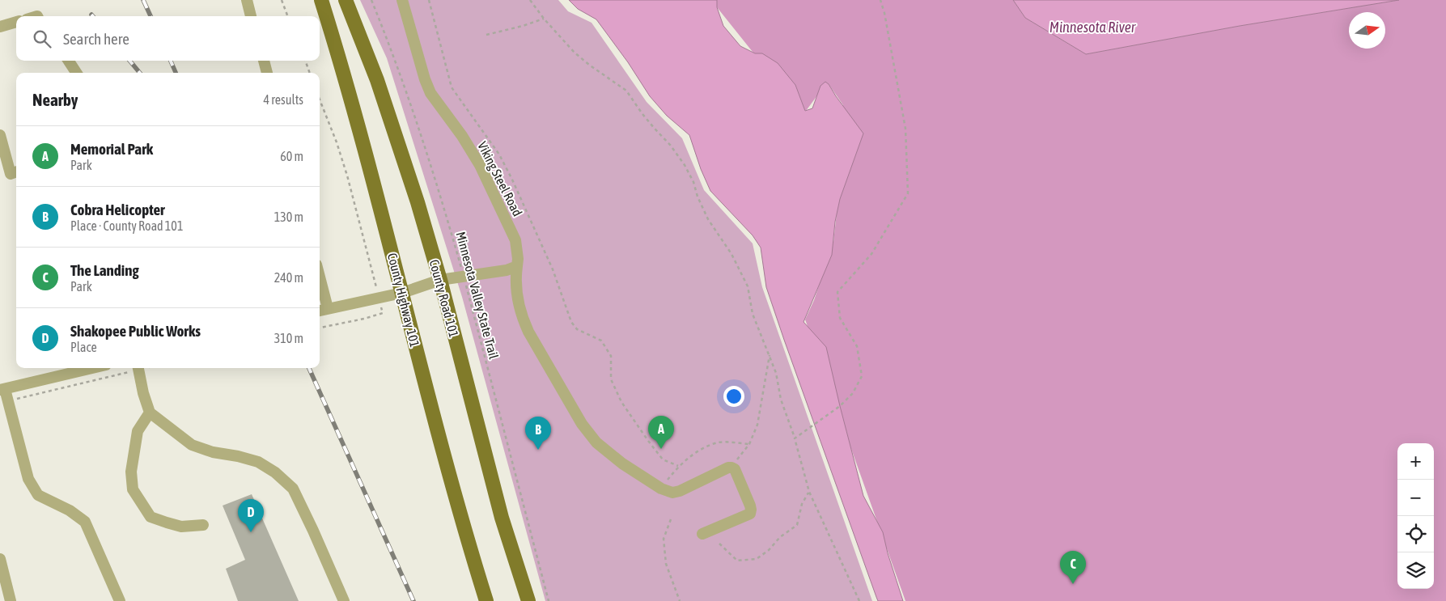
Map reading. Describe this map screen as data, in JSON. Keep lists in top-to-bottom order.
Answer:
{
  "streets": {
    "main road": ["County Road 101", "County Highway 101"],
    "street": ["Viking Steel Road"],
    "path": ["Minnesota Valley State Trail"]
  },
  "water": ["Minnesota River"],
  "north": "right",
  "page": {
    "search": "Search here",
    "heading": ["Nearby", "4 results"],
    "list": [
      {
        "mark": "A",
        "name": "Memorial Park",
        "note": "Park",
        "value": "60 m"
      },
      {
        "mark": "B",
        "name": "Cobra Helicopter",
        "note": "Place · County Road 101",
        "value": "130 m"
      },
      {
        "mark": "C",
        "name": "The Landing",
        "note": "Park",
        "value": "240 m"
      },
      {
        "mark": "D",
        "name": "Shakopee Public Works",
        "note": "Place",
        "value": "310 m"
      }
    ],
    "pins": [
      "A",
      "B",
      "D",
      "C"
    ],
    "map_buttons": ["+", "−"]
  }
}
